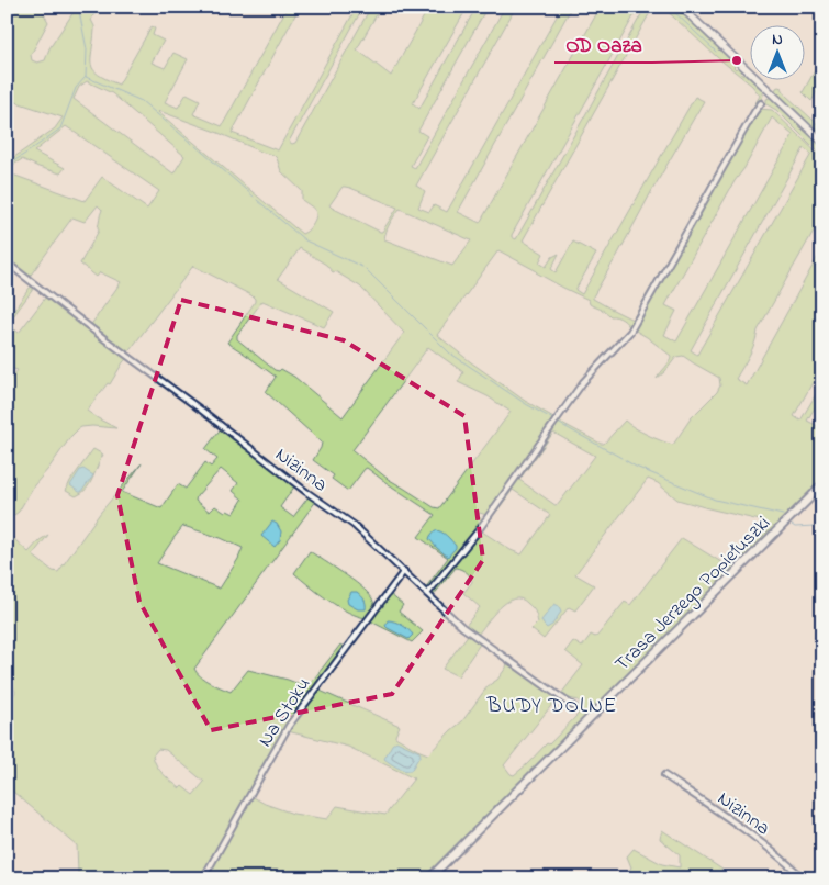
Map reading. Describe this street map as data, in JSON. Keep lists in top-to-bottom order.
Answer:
{
  "streets": {
    "main road": ["Trasa Jerzego Popiełuszki"],
    "street": ["Nizinna", "Na Stoku"]
  },
  "crossings": [
    ["Nizinna", "Na Stoku"]
  ],
  "districts": ["BUDY DOLNE"],
  "places": ["OD Oaza"],
  "north": "top"
}
